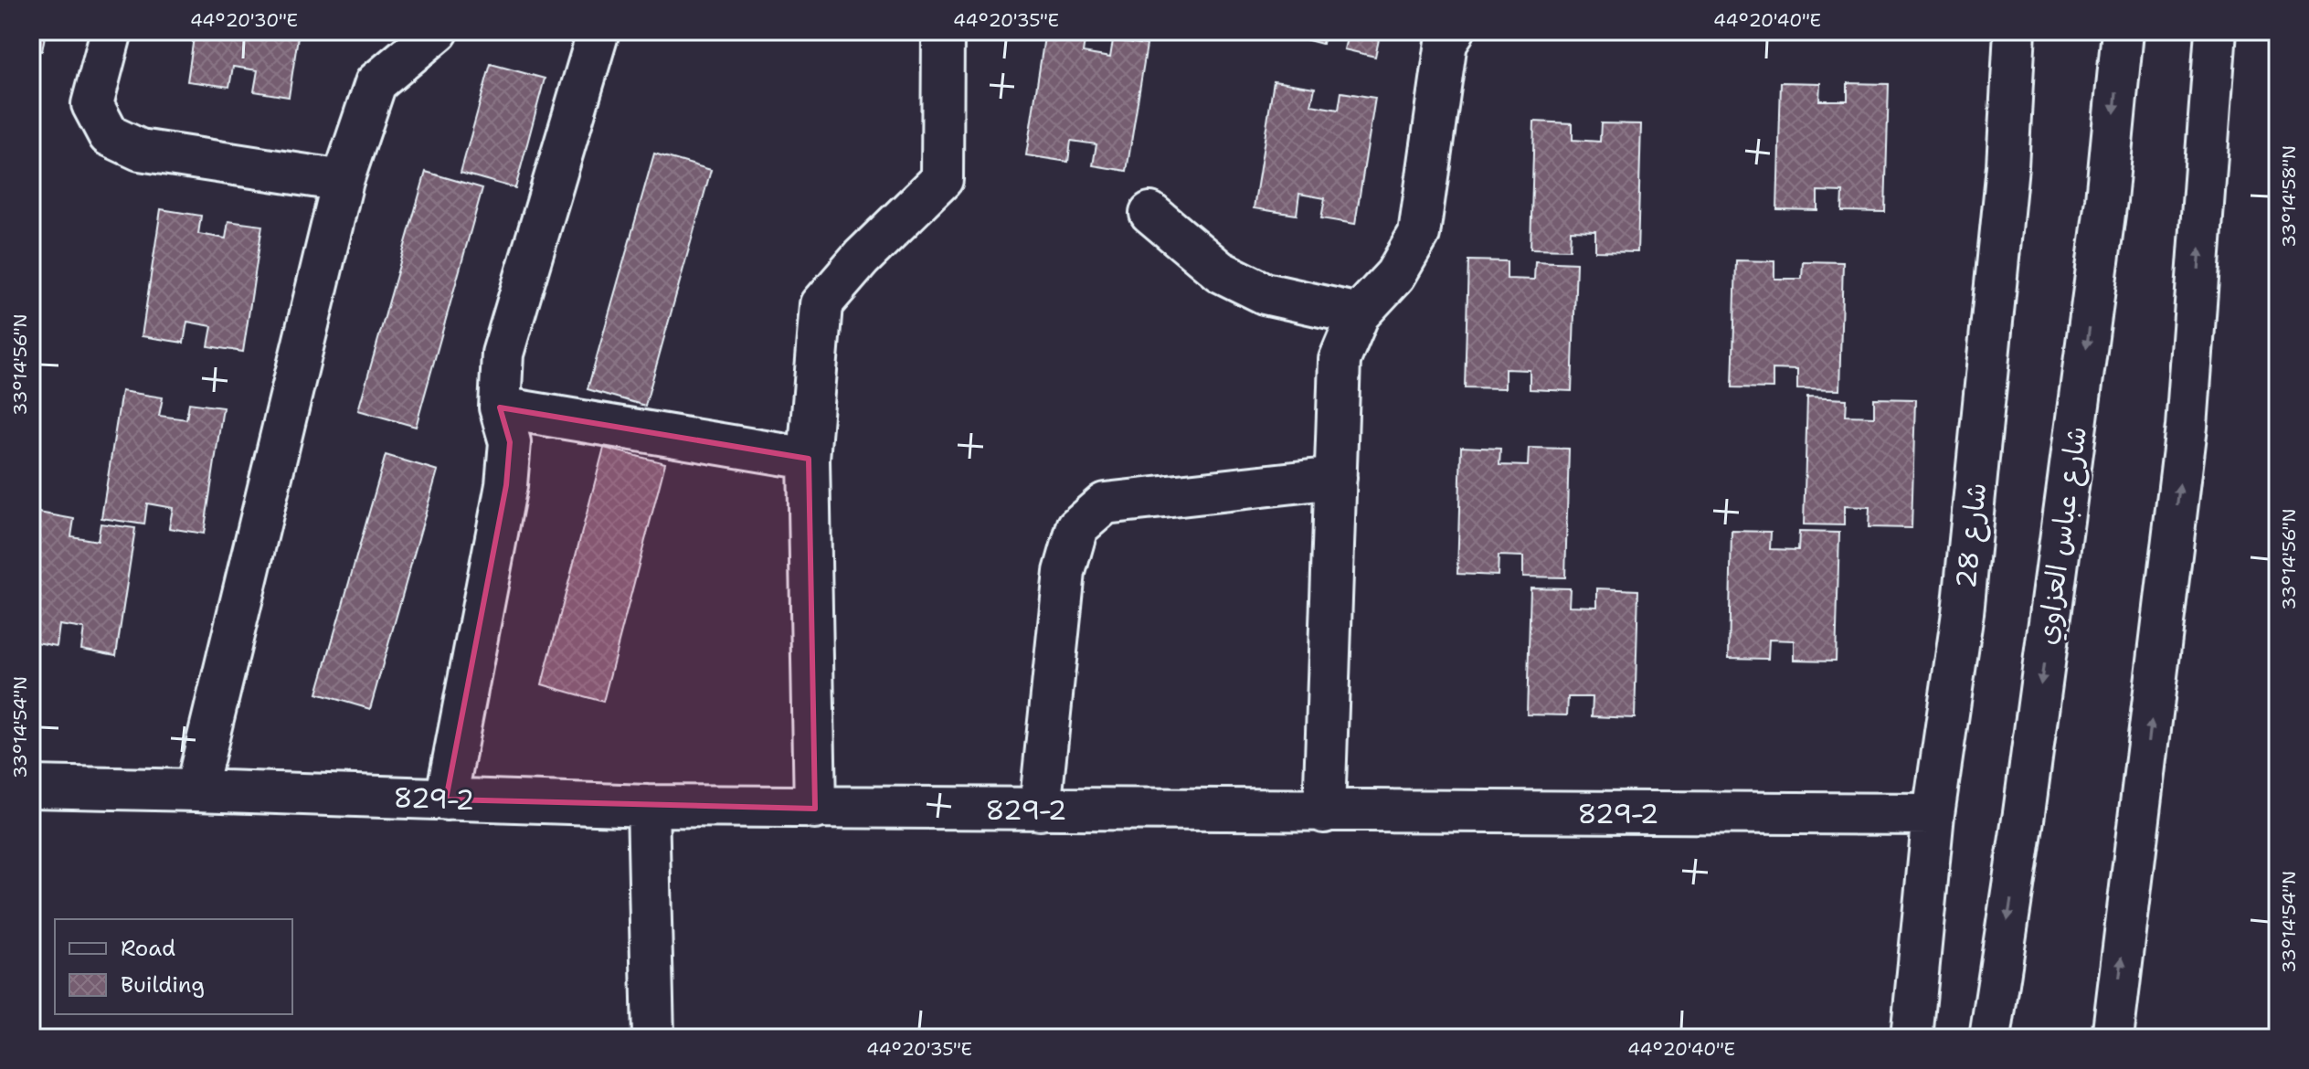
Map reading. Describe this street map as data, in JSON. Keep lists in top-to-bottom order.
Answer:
{
  "streets": {
    "street": ["شارع 28", "شارع عباس العزاوي", "829-2"]
  },
  "crossings": [
    ["شارع 28", "829-2"]
  ],
  "legend": ["Road", "Building"],
  "coordinates": [
    "44°20'30\"E",
    "44°20'35\"E",
    "44°20'40\"E",
    "33°14'58\"N",
    "33°14'56\"N",
    "33°14'54\"N"
  ]
}
